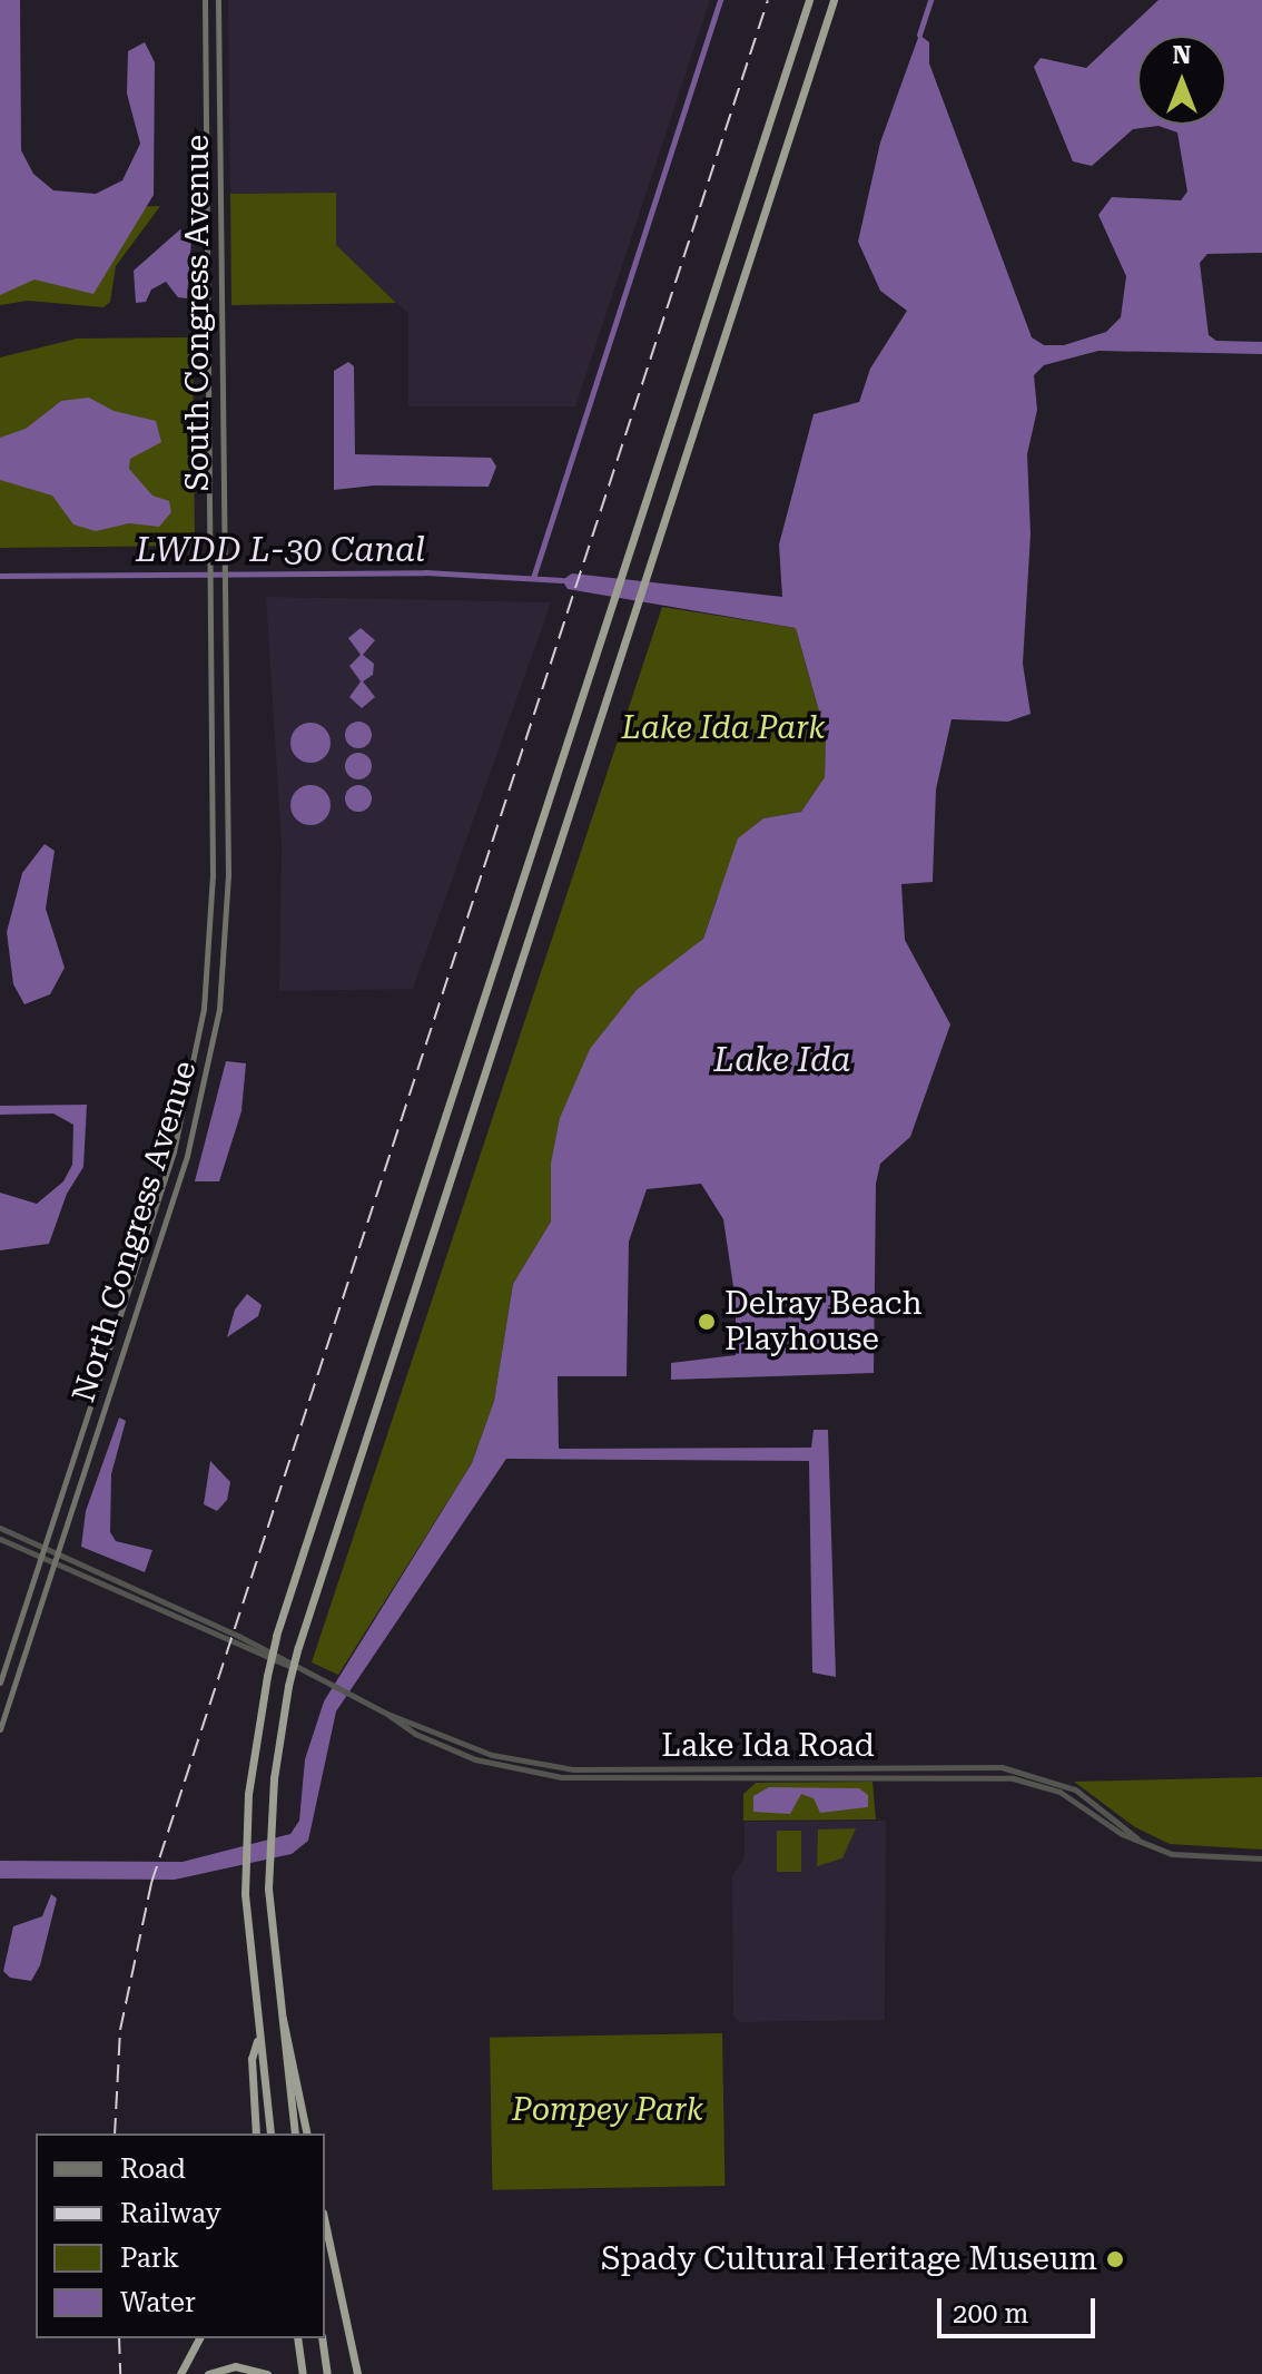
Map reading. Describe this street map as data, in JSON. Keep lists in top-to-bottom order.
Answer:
{
  "streets": {
    "main road": ["South Congress Avenue", "North Congress Avenue"],
    "street": ["Lake Ida Road"]
  },
  "crossings": [
    ["South Congress Avenue", "North Congress Avenue"],
    ["North Congress Avenue", "Lake Ida Road"]
  ],
  "water": ["LWDD L-30 Canal", "Lake Ida"],
  "parks": ["Lake Ida Park", "Pompey Park"],
  "places": ["Delray Beach Playhouse", "Spady Cultural Heritage Museum"],
  "legend": [
    "Road",
    "Railway",
    "Park",
    "Water"
  ],
  "scale_bar": "200 m",
  "north": "top"
}
